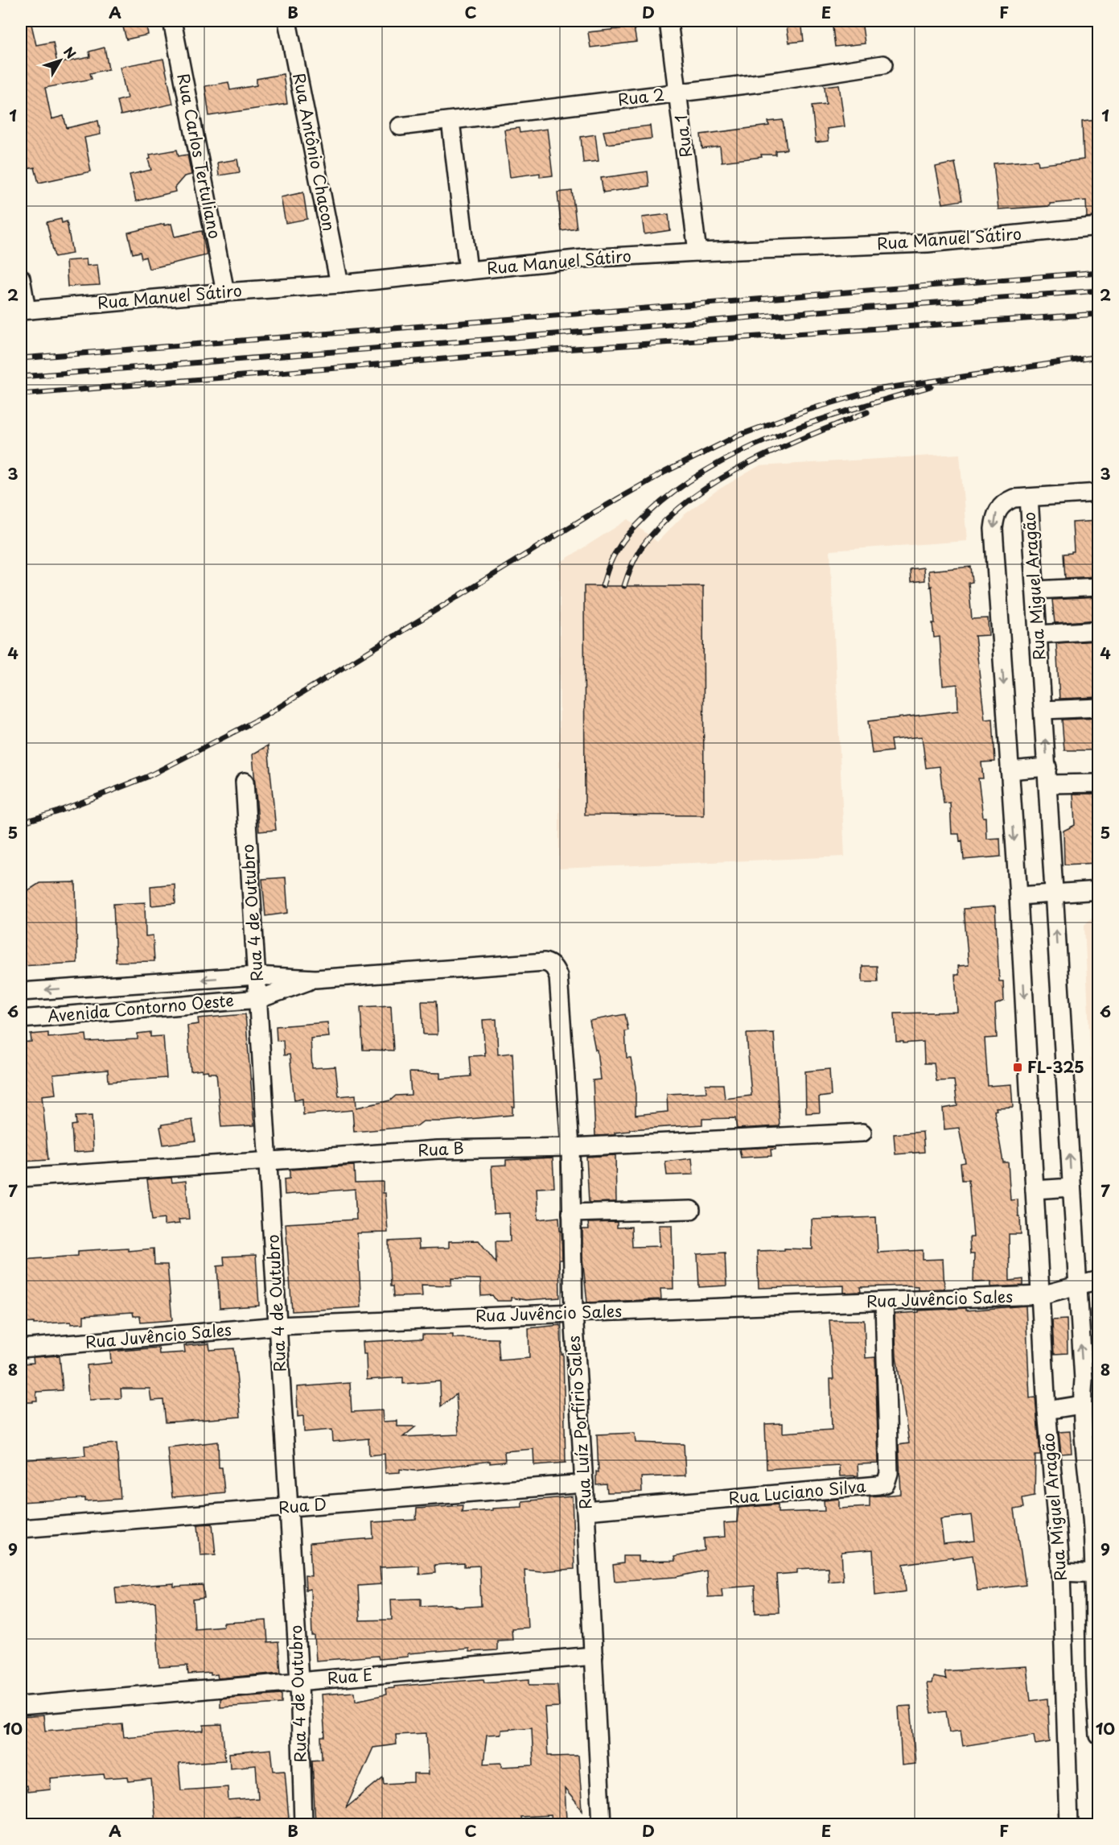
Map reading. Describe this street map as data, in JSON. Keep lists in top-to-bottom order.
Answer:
{
  "streets": {
    "street": [
      "Rua 2",
      "Rua 1",
      "Rua Antônio Chacon",
      "Rua Carlos Tertuliano",
      "Rua Manuel Sátiro",
      "Rua Miguel Aragão",
      "Rua 4 de Outubro",
      "Avenida Contorno Oeste",
      "Rua B",
      "Rua Juvêncio Sales",
      "Rua Luíz Porfírio Sales",
      "Rua Luciano Silva",
      "Rua D",
      "Rua E"
    ]
  },
  "crossings": [
    ["Rua 2", "Rua 1"],
    ["Rua 1", "Rua Manuel Sátiro"],
    ["Rua Antônio Chacon", "Rua Manuel Sátiro"],
    ["Rua Carlos Tertuliano", "Rua Manuel Sátiro"],
    ["Rua Miguel Aragão", "Rua Juvêncio Sales"],
    ["Rua 4 de Outubro", "Avenida Contorno Oeste"],
    ["Rua 4 de Outubro", "Rua B"],
    ["Rua 4 de Outubro", "Rua Juvêncio Sales"],
    ["Rua 4 de Outubro", "Rua D"],
    ["Rua 4 de Outubro", "Rua E"],
    ["Avenida Contorno Oeste", "Rua Luíz Porfírio Sales"],
    ["Rua B", "Rua Luíz Porfírio Sales"],
    ["Rua Juvêncio Sales", "Rua Luíz Porfírio Sales"],
    ["Rua Juvêncio Sales", "Rua Luciano Silva"],
    ["Rua Luíz Porfírio Sales", "Rua Luciano Silva"],
    ["Rua Luíz Porfírio Sales", "Rua D"],
    ["Rua Luíz Porfírio Sales", "Rua E"]
  ],
  "places": {
    "transit": ["FL-325"]
  },
  "north": "top right",
  "grid": {
    "columns": [
      "A",
      "B",
      "C",
      "D",
      "E",
      "F"
    ],
    "rows": [
      "1",
      "2",
      "3",
      "4",
      "5",
      "6",
      "7",
      "8",
      "9",
      "10"
    ]
  }
}
